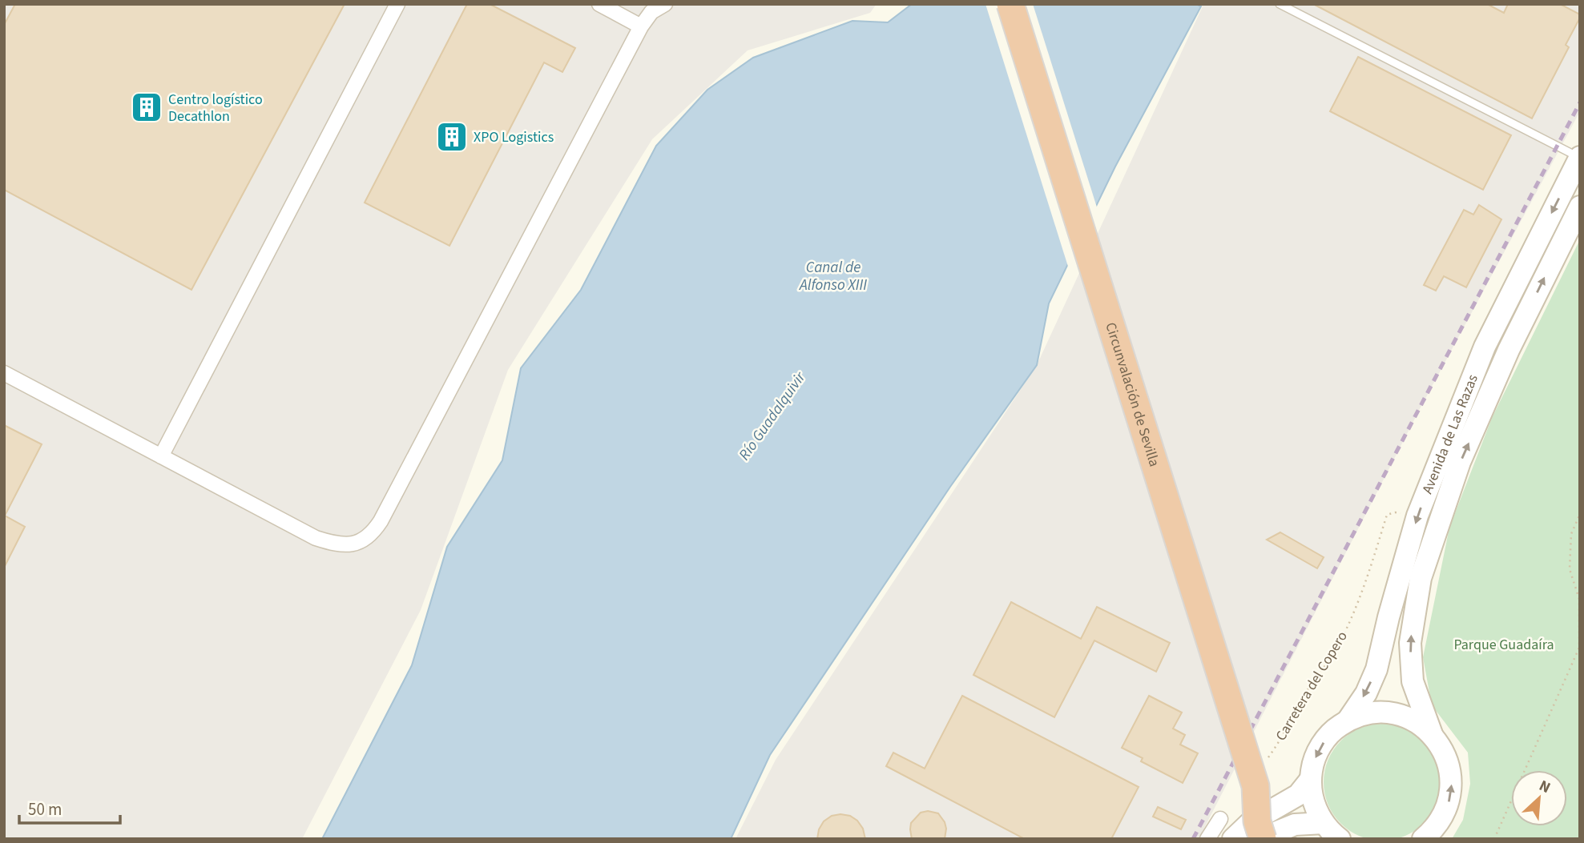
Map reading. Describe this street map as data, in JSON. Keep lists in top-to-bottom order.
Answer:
{
  "streets": {
    "highway": ["Circunvalación de Sevilla"],
    "main road": ["Avenida de Las Razas"],
    "path": ["Carretera del Copero"]
  },
  "crossings": [
    ["Avenida de Las Razas", "Carretera del Copero"]
  ],
  "water": ["Canal de Alfonso XIII", "Río Guadalquivir"],
  "parks": ["Parque Guadaíra"],
  "places": {
    "building": ["Centro logístico Decathlon", "XPO Logistics"]
  },
  "scale_bar": "50 m",
  "north": "top right"
}
